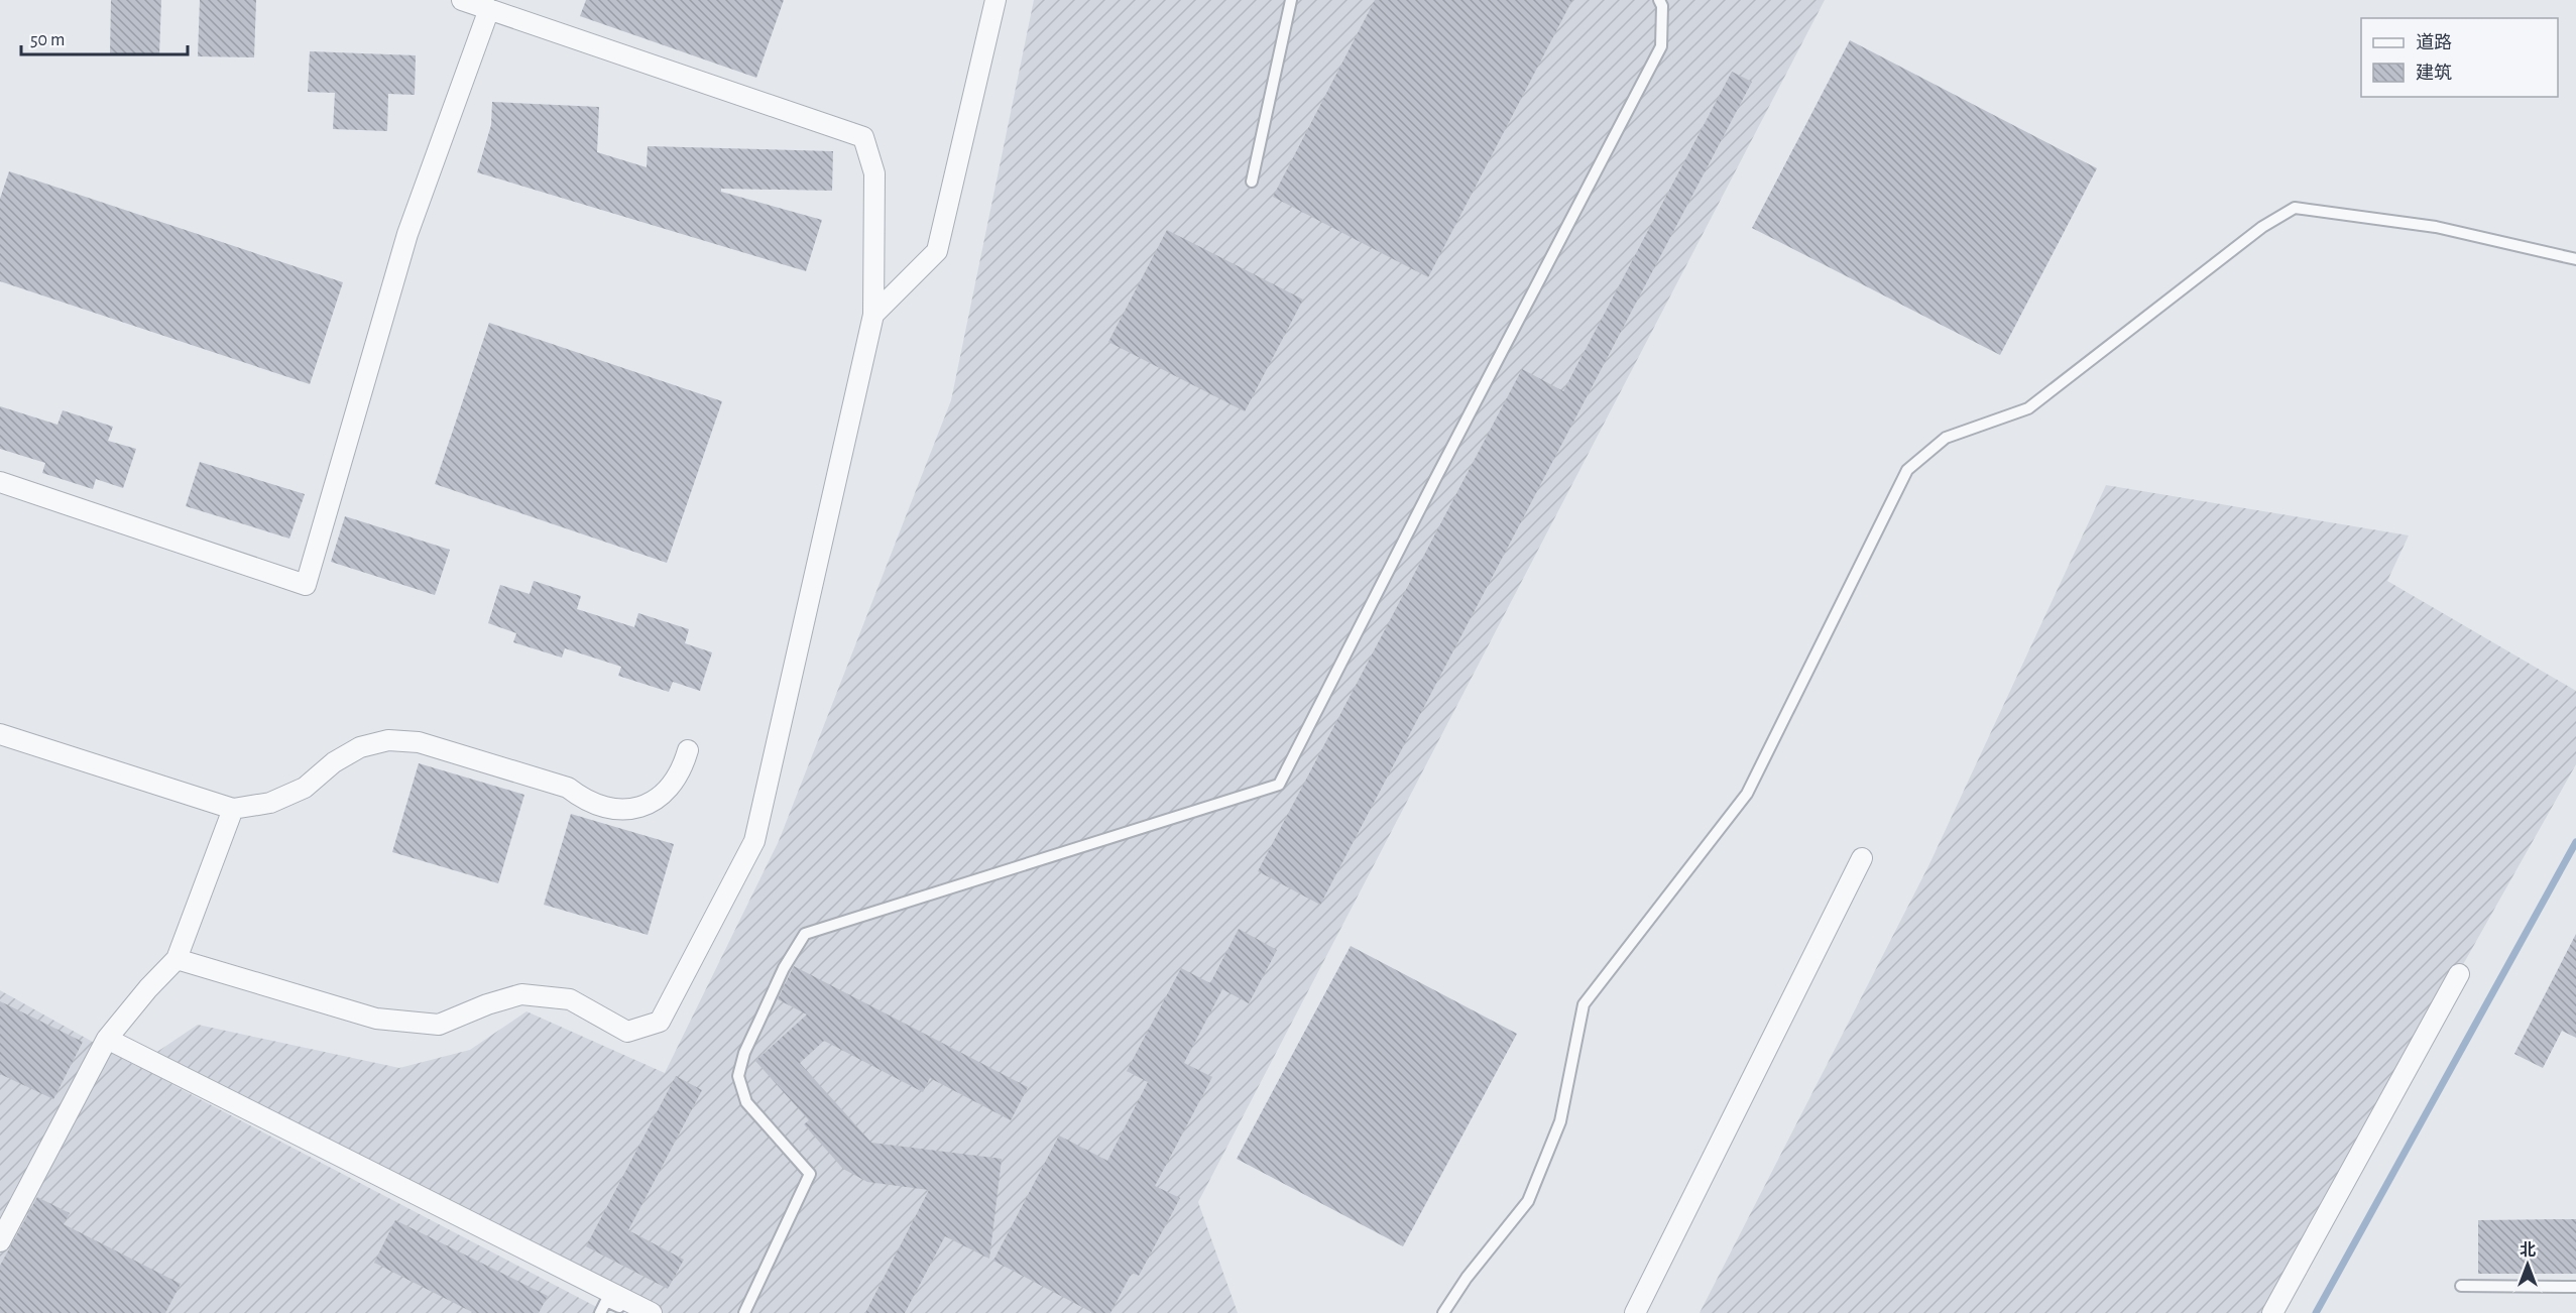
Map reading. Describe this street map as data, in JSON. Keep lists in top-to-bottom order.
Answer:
{
  "legend": ["道路", "建筑"],
  "scale_bar": "50 m",
  "north": "top"
}
